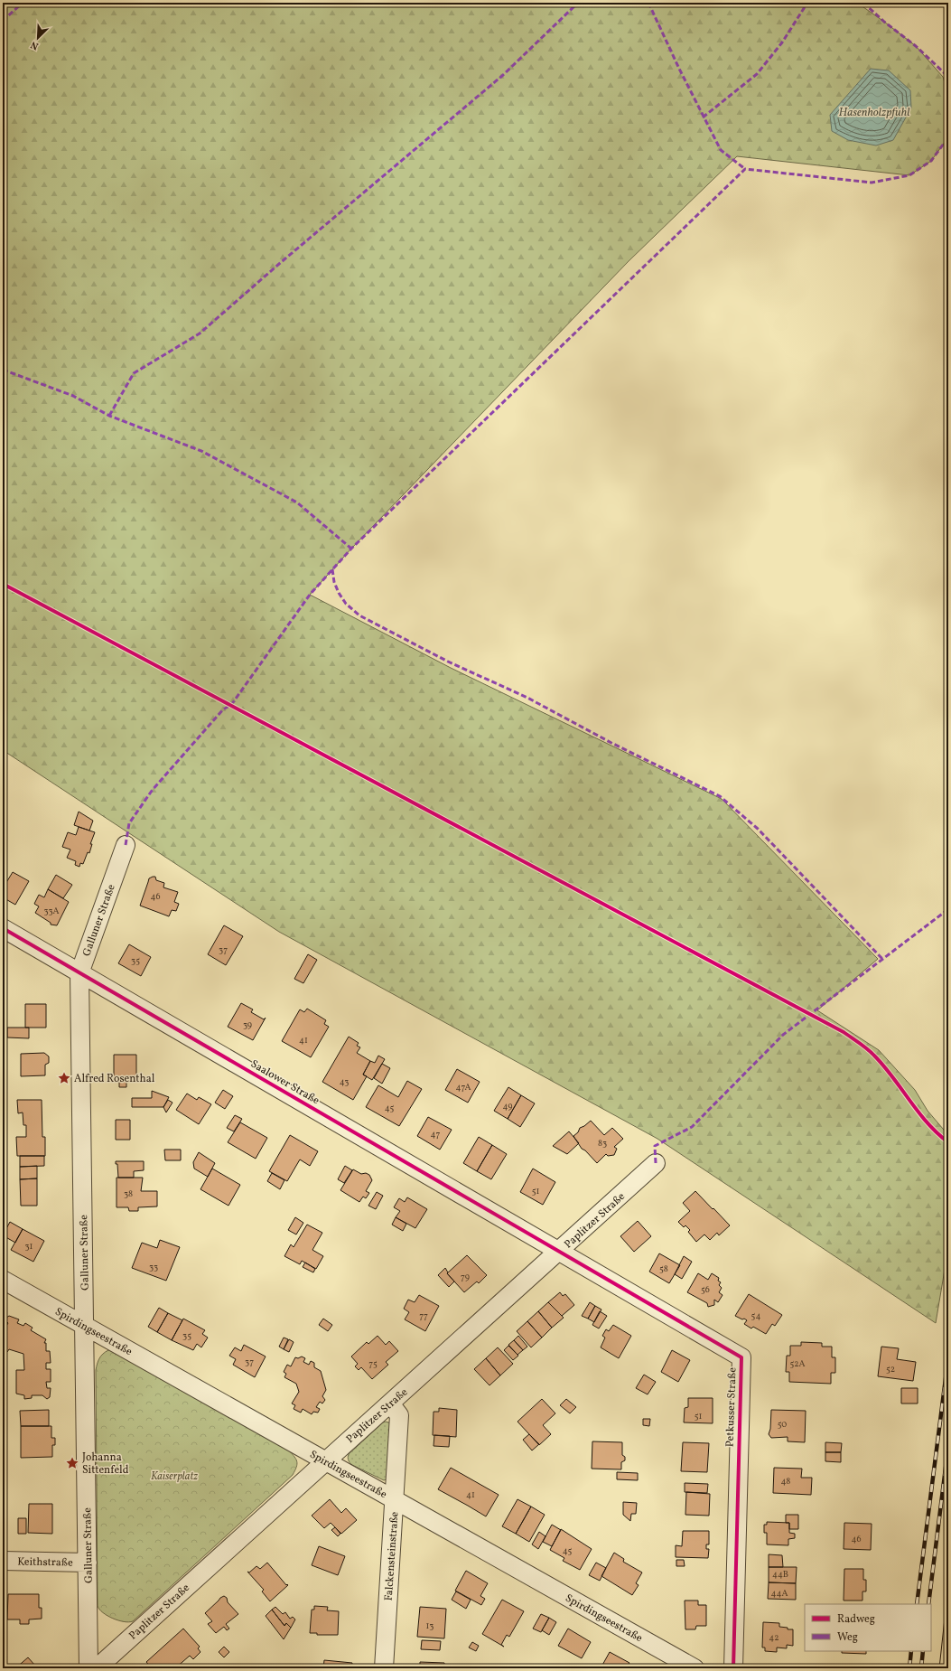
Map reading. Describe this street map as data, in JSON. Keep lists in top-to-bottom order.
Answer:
{
  "streets": {
    "street": [
      "Galluner Straße",
      "Saalower Straße",
      "Paplitzer Straße",
      "Spirdingseestraße",
      "Petkusser Straße",
      "Falckensteinstraße",
      "Keithstraße"
    ]
  },
  "crossings": [
    ["Galluner Straße", "Saalower Straße"],
    ["Galluner Straße", "Spirdingseestraße"],
    ["Galluner Straße", "Keithstraße"],
    ["Saalower Straße", "Paplitzer Straße"],
    ["Saalower Straße", "Petkusser Straße"],
    ["Paplitzer Straße", "Spirdingseestraße"],
    ["Paplitzer Straße", "Petkusser Straße"],
    ["Paplitzer Straße", "Falckensteinstraße"],
    ["Spirdingseestraße", "Falckensteinstraße"]
  ],
  "water": ["Hasenholzpfuhl"],
  "parks": ["Kaiserplatz"],
  "places": {
    "place": ["Alfred Rosenthal", "Johanna Sittenfeld"]
  },
  "house_numbers": [
    "46",
    "33A",
    "37",
    "35",
    "39",
    "41",
    "43",
    "47A",
    "49",
    "45",
    "47",
    "83",
    "51",
    "38",
    "31",
    "33",
    "58",
    "79",
    "56",
    "77",
    "54",
    "35",
    "37",
    "75",
    "52A",
    "52",
    "51",
    "50",
    "48",
    "41",
    "46",
    "45",
    "44B",
    "44A",
    "13",
    "42"
  ],
  "legend": ["Radweg", "Weg"],
  "north": "bottom left"
}
